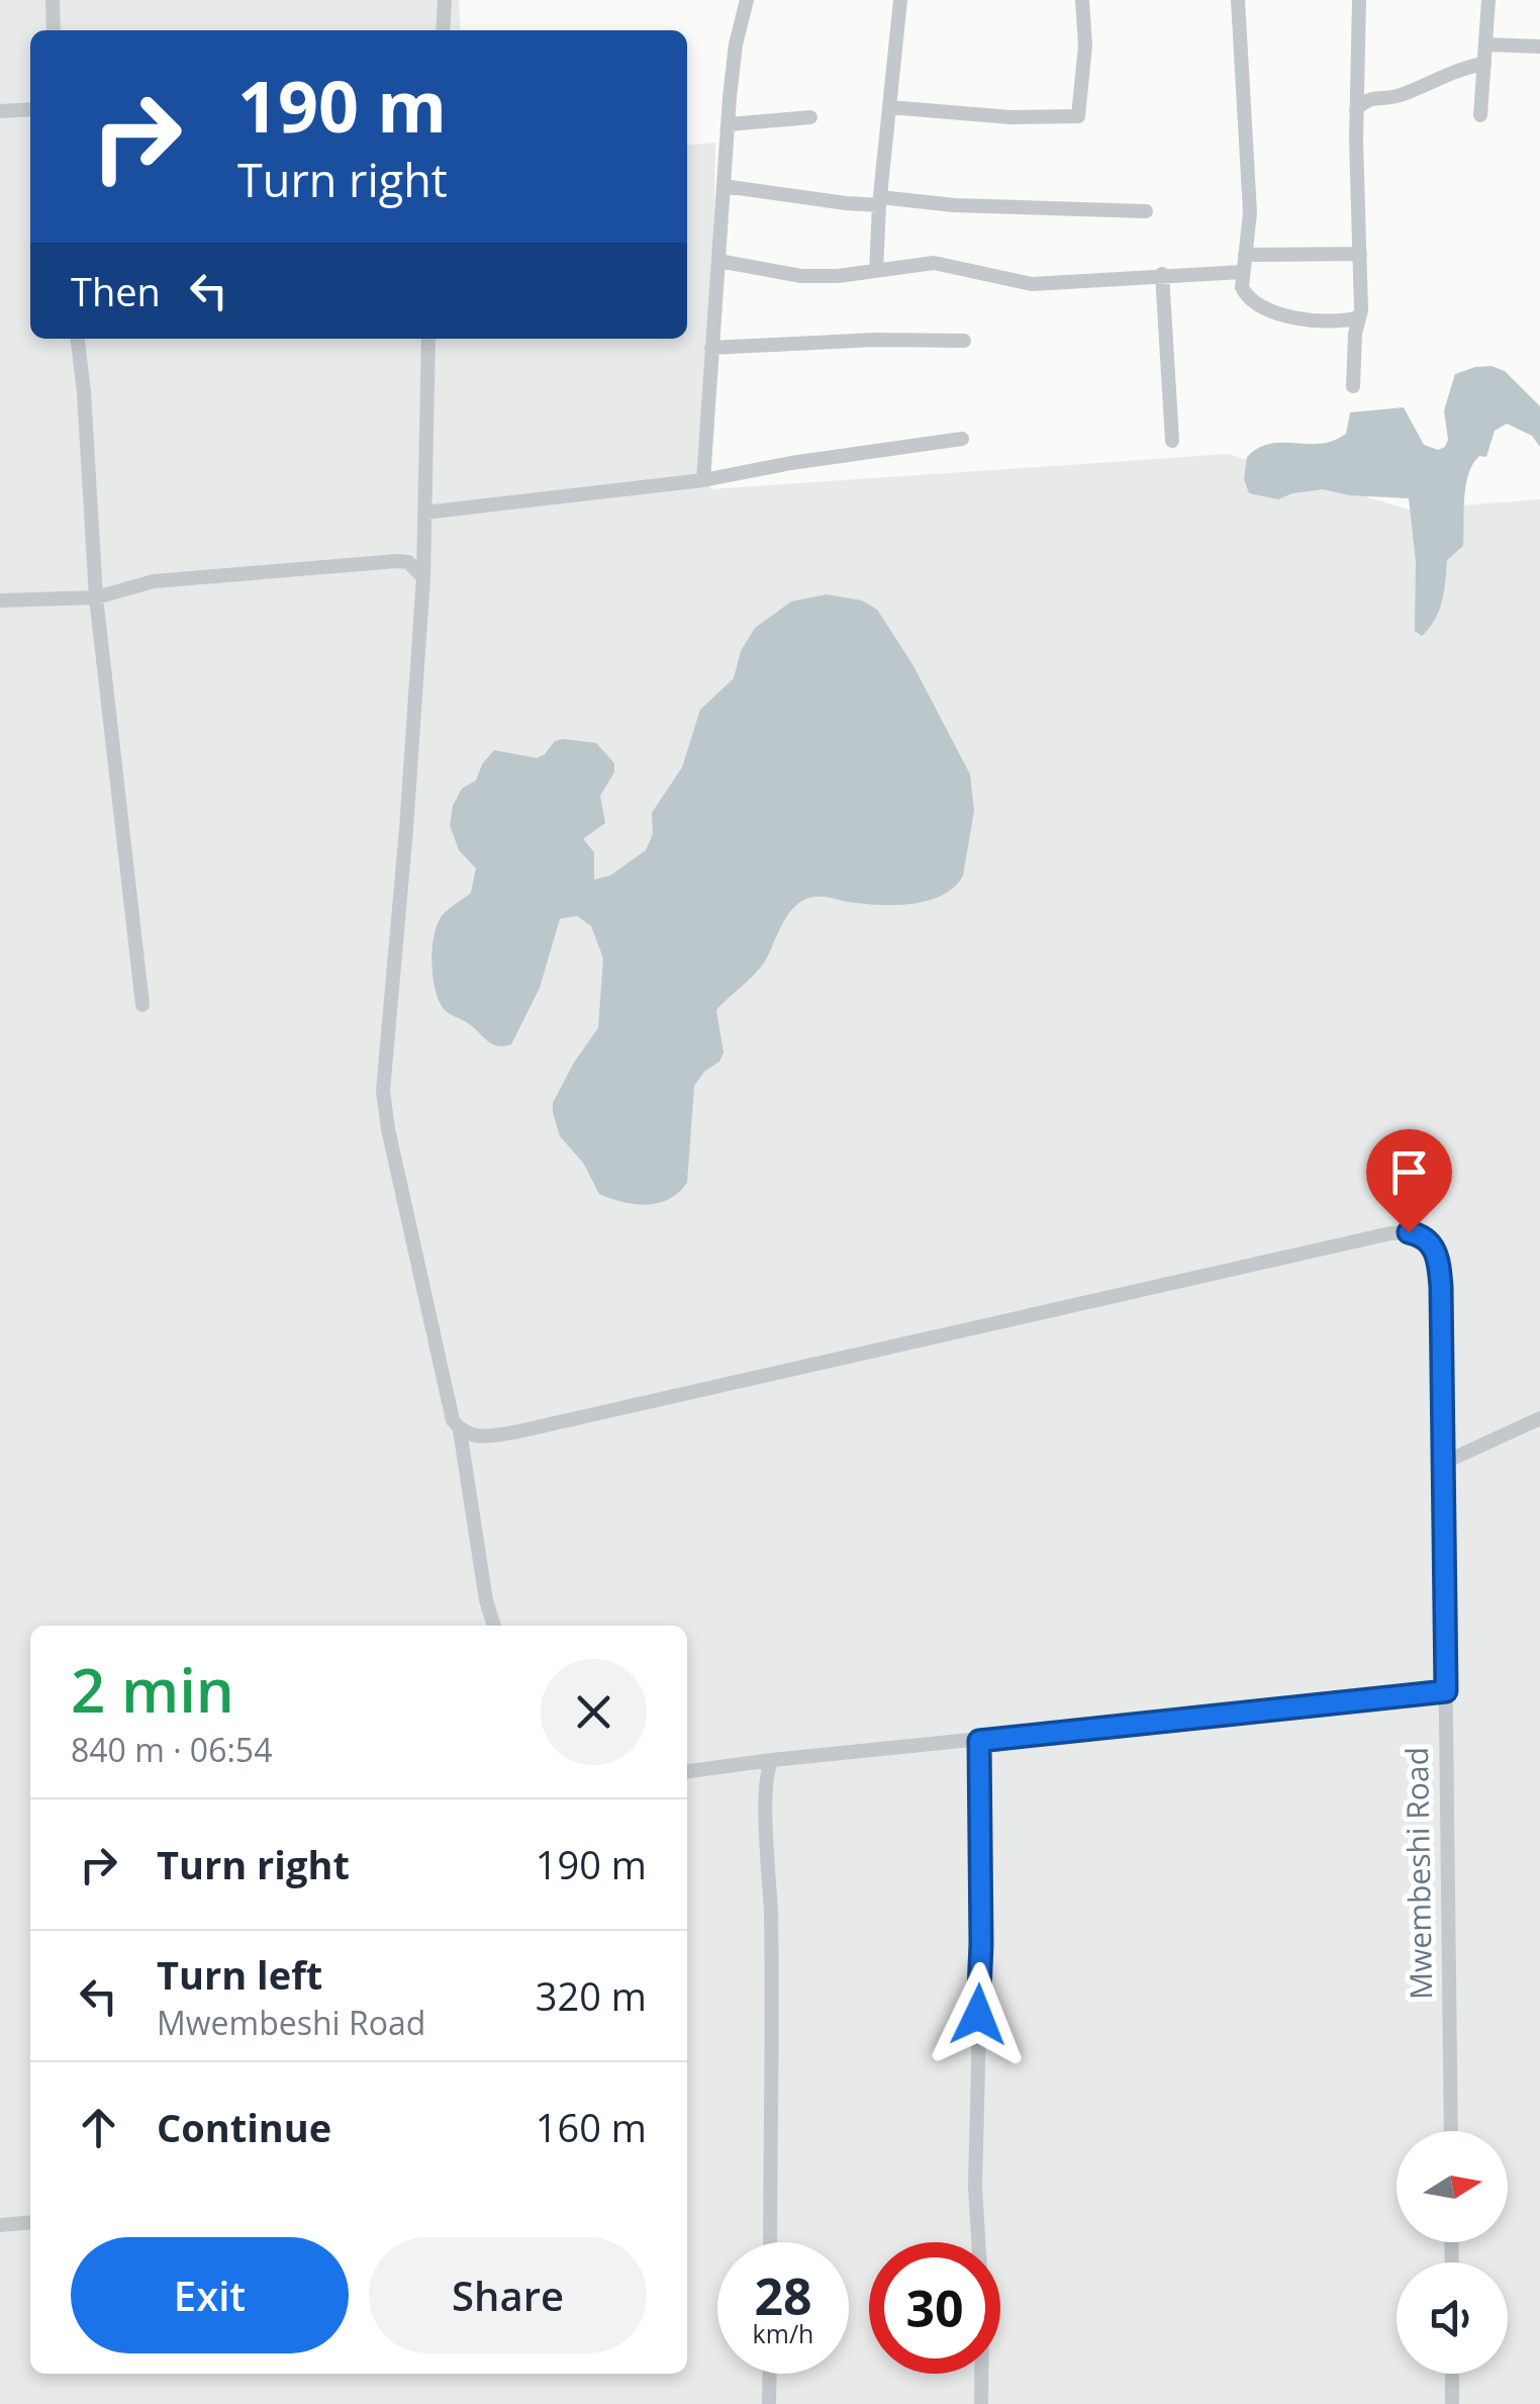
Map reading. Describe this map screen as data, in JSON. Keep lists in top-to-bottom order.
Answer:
{
  "streets": {
    "street": ["Mwembeshi Road"]
  },
  "north": "right",
  "page": {
    "turn": ["190 m", "Turn right"],
    "then": "Then",
    "heading": ["2 min", "840 m · 06:54"],
    "list": [
      {
        "name": "Turn right",
        "value": "190 m"
      },
      {
        "name": "Turn left",
        "note": "Mwembeshi Road",
        "value": "320 m"
      },
      {
        "name": "Continue",
        "value": "160 m"
      }
    ],
    "buttons": ["Exit", "Share"],
    "speed": "28 km/h",
    "limit": "30"
  }
}
